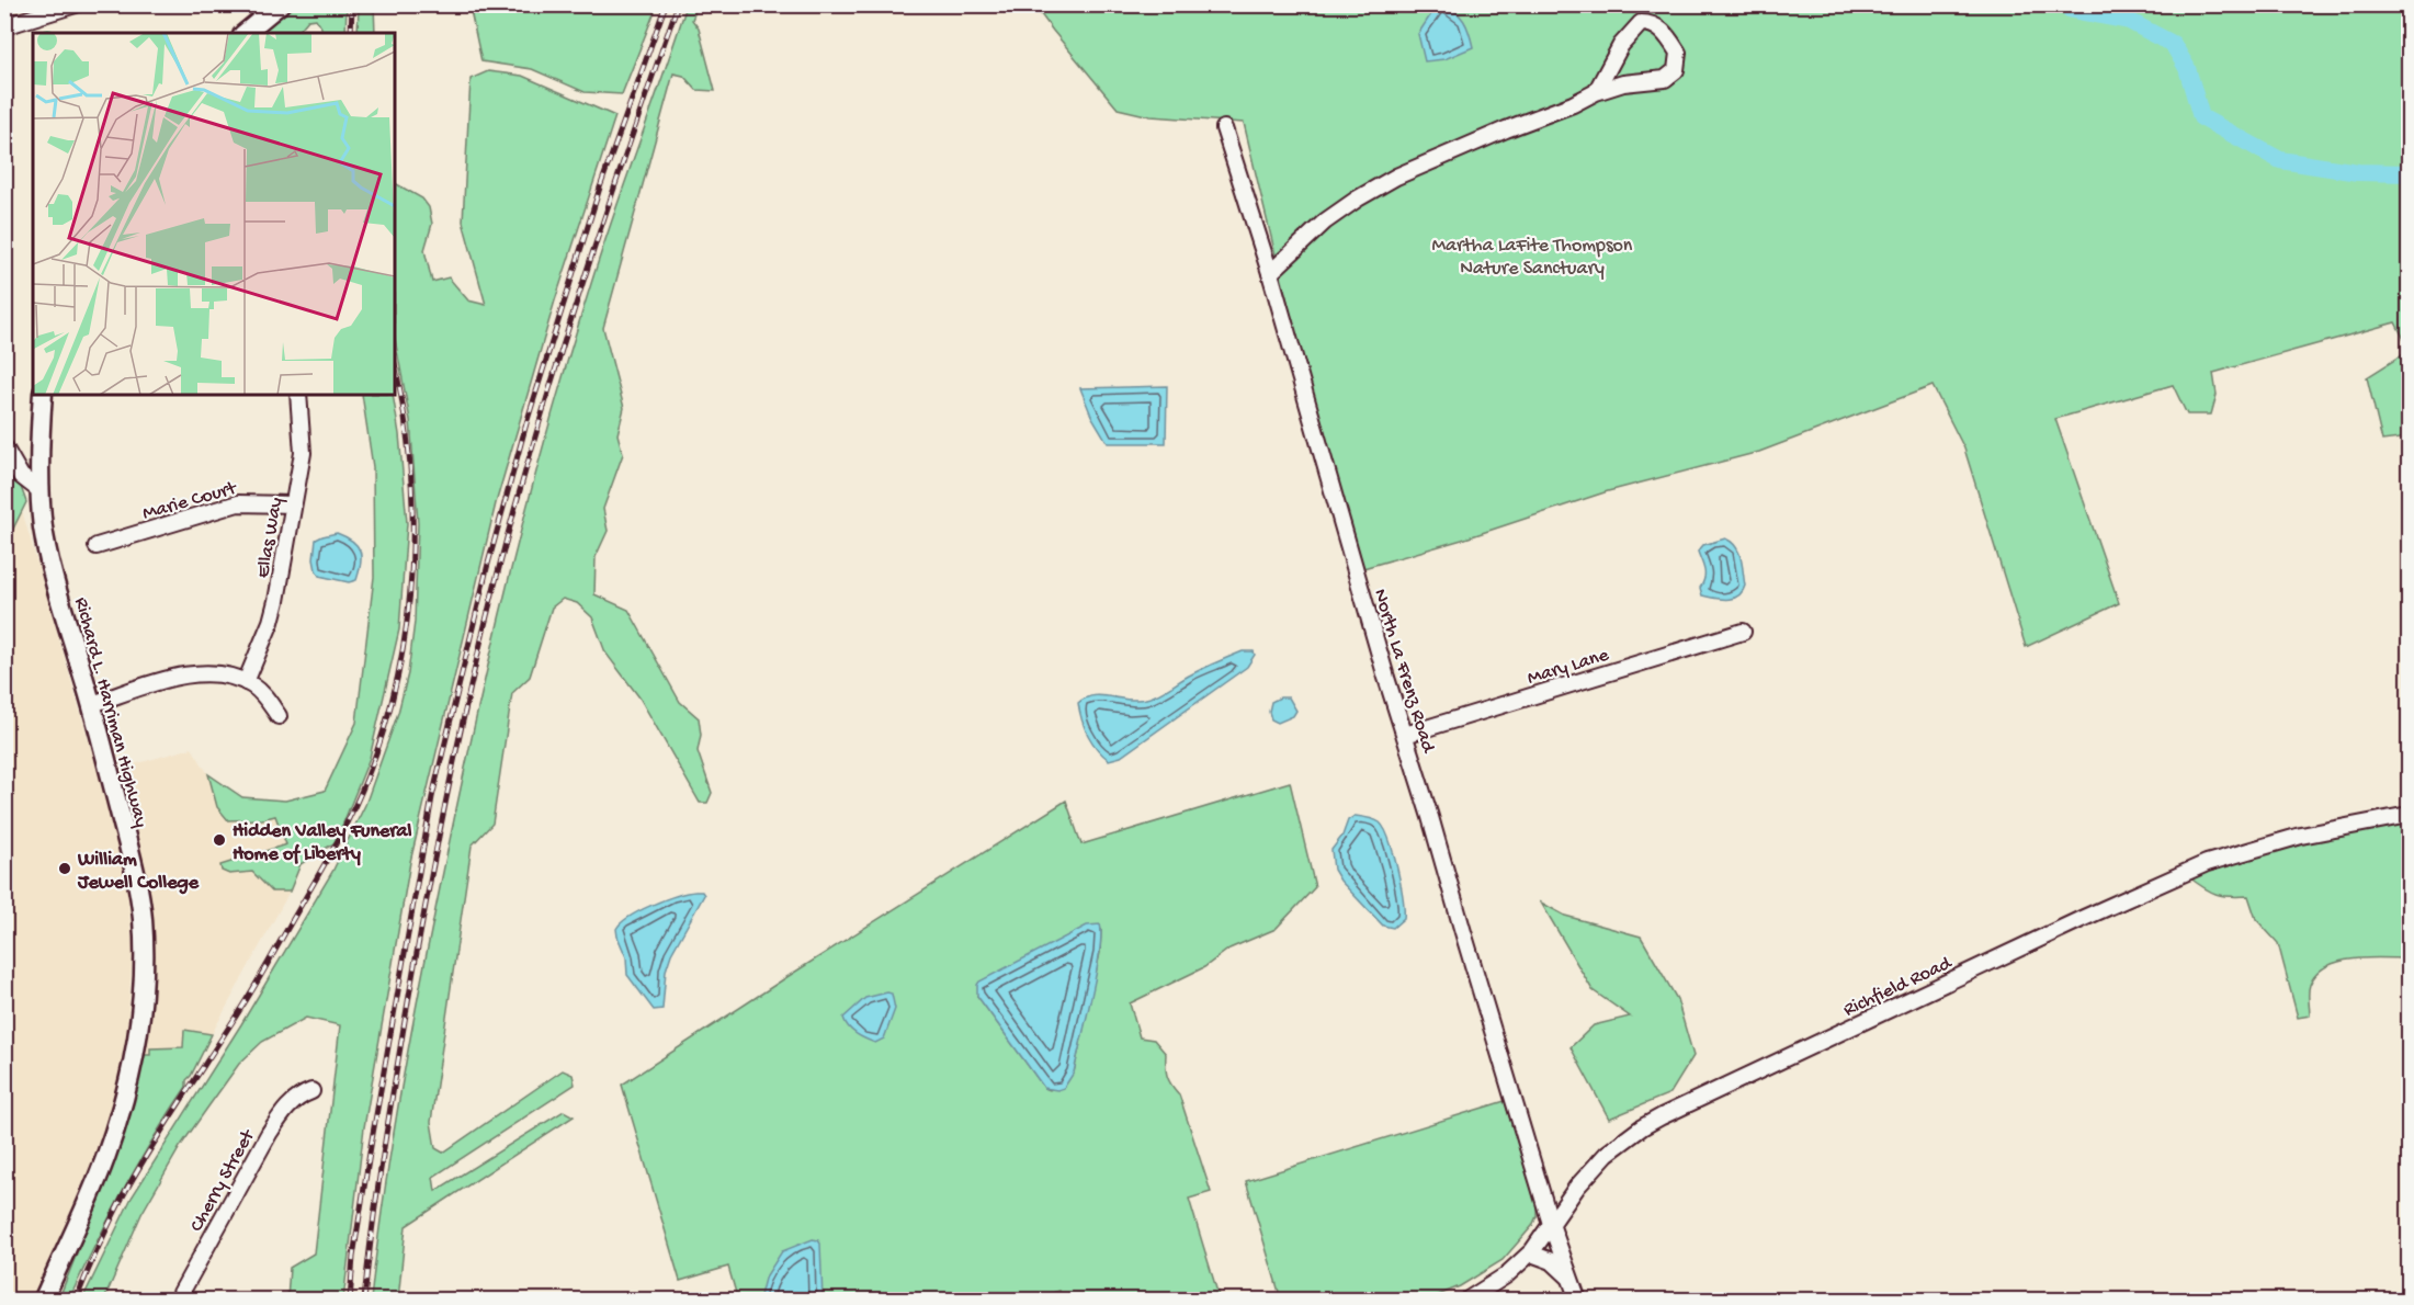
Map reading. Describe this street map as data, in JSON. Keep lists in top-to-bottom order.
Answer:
{
  "streets": {
    "main road": ["Richard L. Harriman Highway"],
    "street": [
      "Marie Court",
      "Ellas Way",
      "Mary Lane",
      "North La Frenz Road",
      "Richfield Road",
      "Cherry Street"
    ]
  },
  "crossings": [
    ["Marie Court", "Ellas Way"],
    ["Mary Lane", "North La Frenz Road"],
    ["North La Frenz Road", "Richfield Road"]
  ],
  "parks": ["Martha LaFite Thompson Nature Sanctuary"],
  "places": ["Hidden Valley Funeral Home of Liberty", "William Jewell College"]
}
